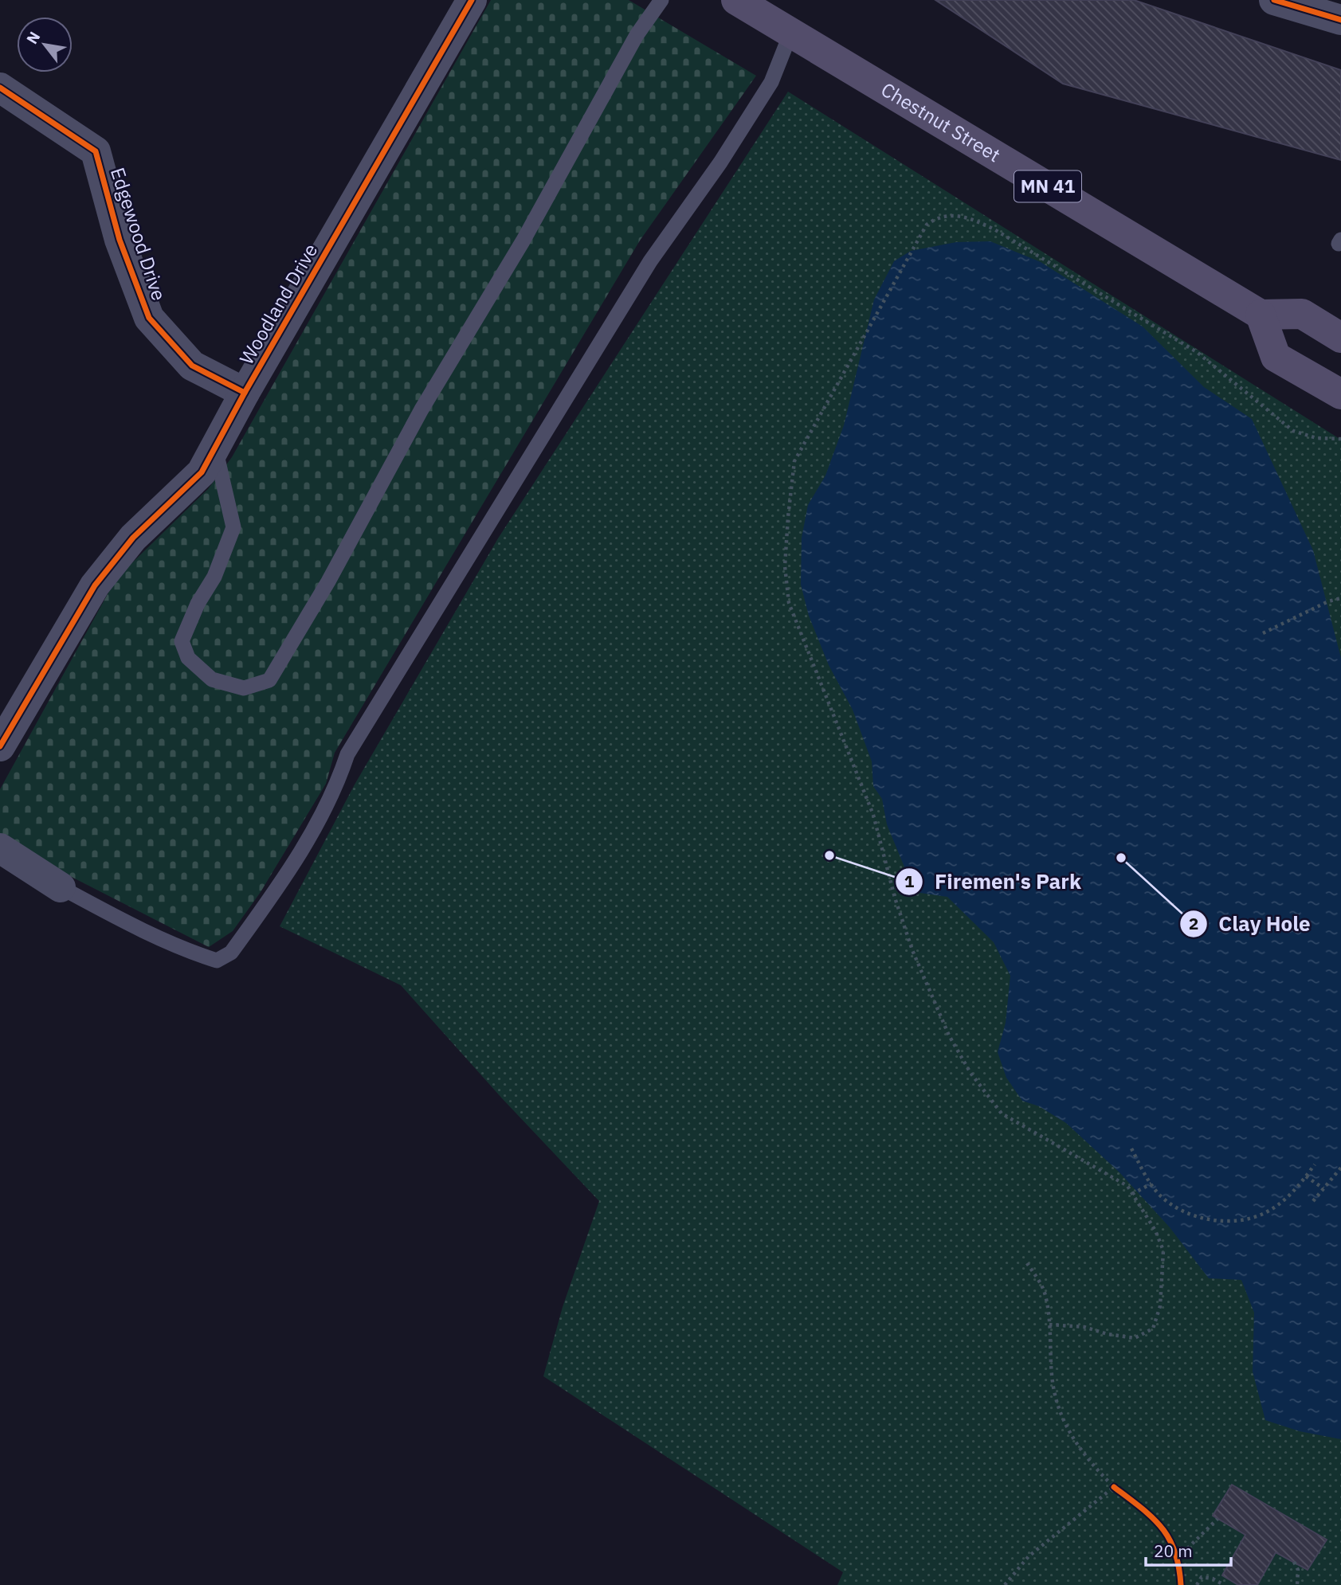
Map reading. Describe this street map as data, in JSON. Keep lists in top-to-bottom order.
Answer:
{
  "streets": {
    "main road": ["Chestnut Street", "MN 41"],
    "street": ["Edgewood Drive", "Woodland Drive"]
  },
  "crossings": [
    ["Edgewood Drive", "Woodland Drive"]
  ],
  "places": ["Firemen's Park", "Clay Hole"],
  "scale_bar": "20 m",
  "north": "top left"
}
